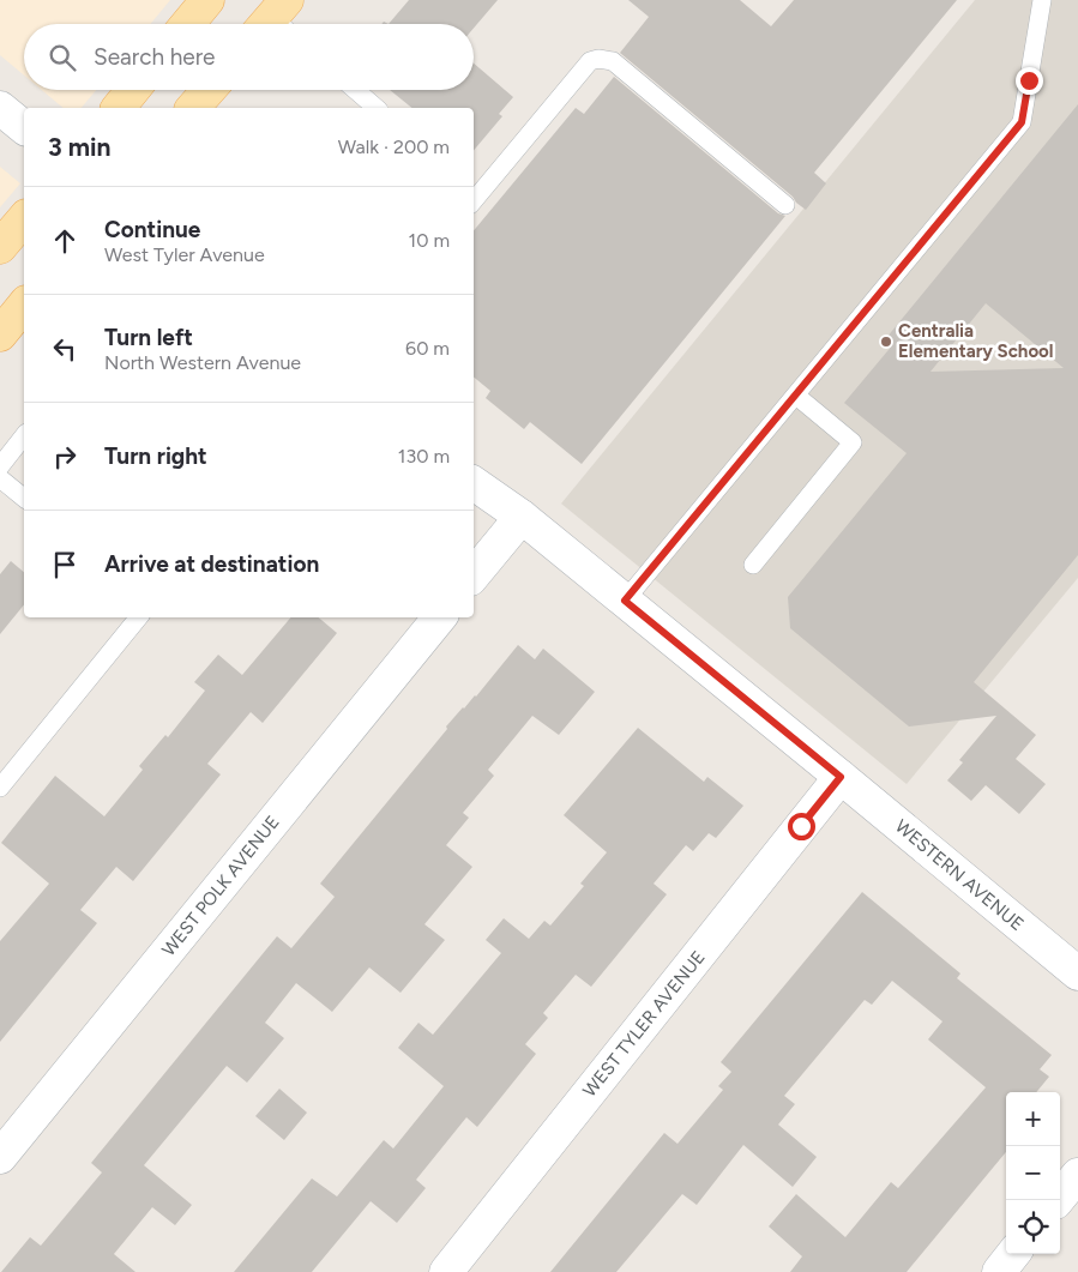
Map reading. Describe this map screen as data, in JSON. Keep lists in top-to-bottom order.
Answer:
{
  "streets": {
    "street": ["WESTERN AVENUE", "WEST POLK AVENUE", "WEST TYLER AVENUE"]
  },
  "crossings": [
    ["WESTERN AVENUE", "WEST TYLER AVENUE"]
  ],
  "places": ["Centralia Elementary School"],
  "page": {
    "search": "Search here",
    "heading": ["3 min", "Walk · 200 m"],
    "list": [
      ["Continue", "West Tyler Avenue", "10 m"],
      ["Turn left", "North Western Avenue", "60 m"],
      ["Turn right", "130 m"],
      "Arrive at destination"
    ],
    "map_buttons": ["+", "−"]
  }
}
